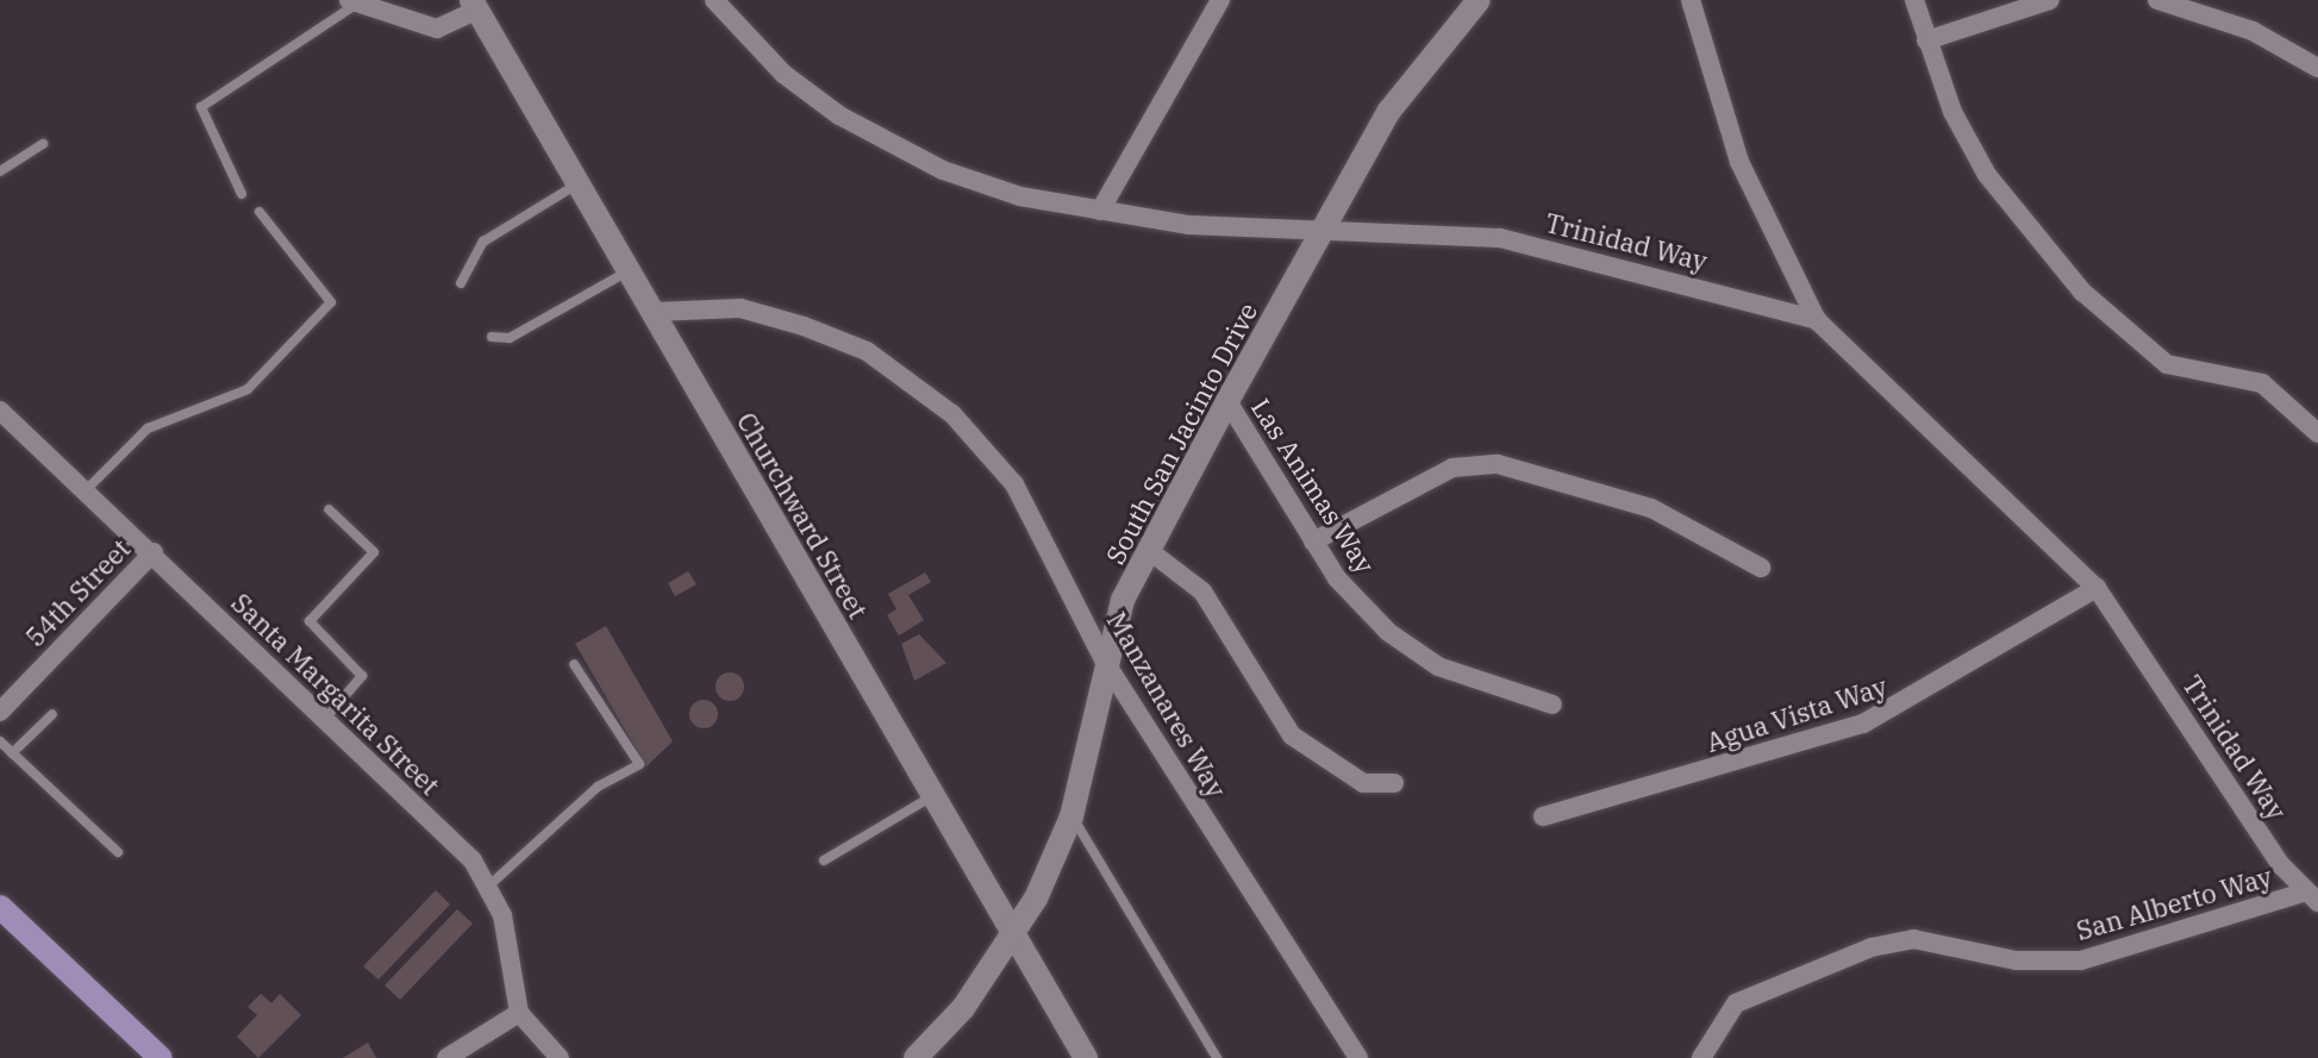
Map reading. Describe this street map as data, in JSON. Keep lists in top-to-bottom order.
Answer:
{
  "streets": {
    "street": [
      "Trinidad Way",
      "South San Jacinto Drive",
      "Las Animas Way",
      "Churchward Street",
      "54th Street",
      "Santa Margarita Street",
      "Manzanares Way",
      "Agua Vista Way",
      "San Alberto Way"
    ]
  },
  "crossings": [
    ["Trinidad Way", "South San Jacinto Drive"],
    ["Trinidad Way", "Agua Vista Way"],
    ["Trinidad Way", "San Alberto Way"],
    ["South San Jacinto Drive", "Las Animas Way"],
    ["South San Jacinto Drive", "Churchward Street"],
    ["South San Jacinto Drive", "Manzanares Way"],
    ["Churchward Street", "Manzanares Way"],
    ["54th Street", "Santa Margarita Street"]
  ]
}
